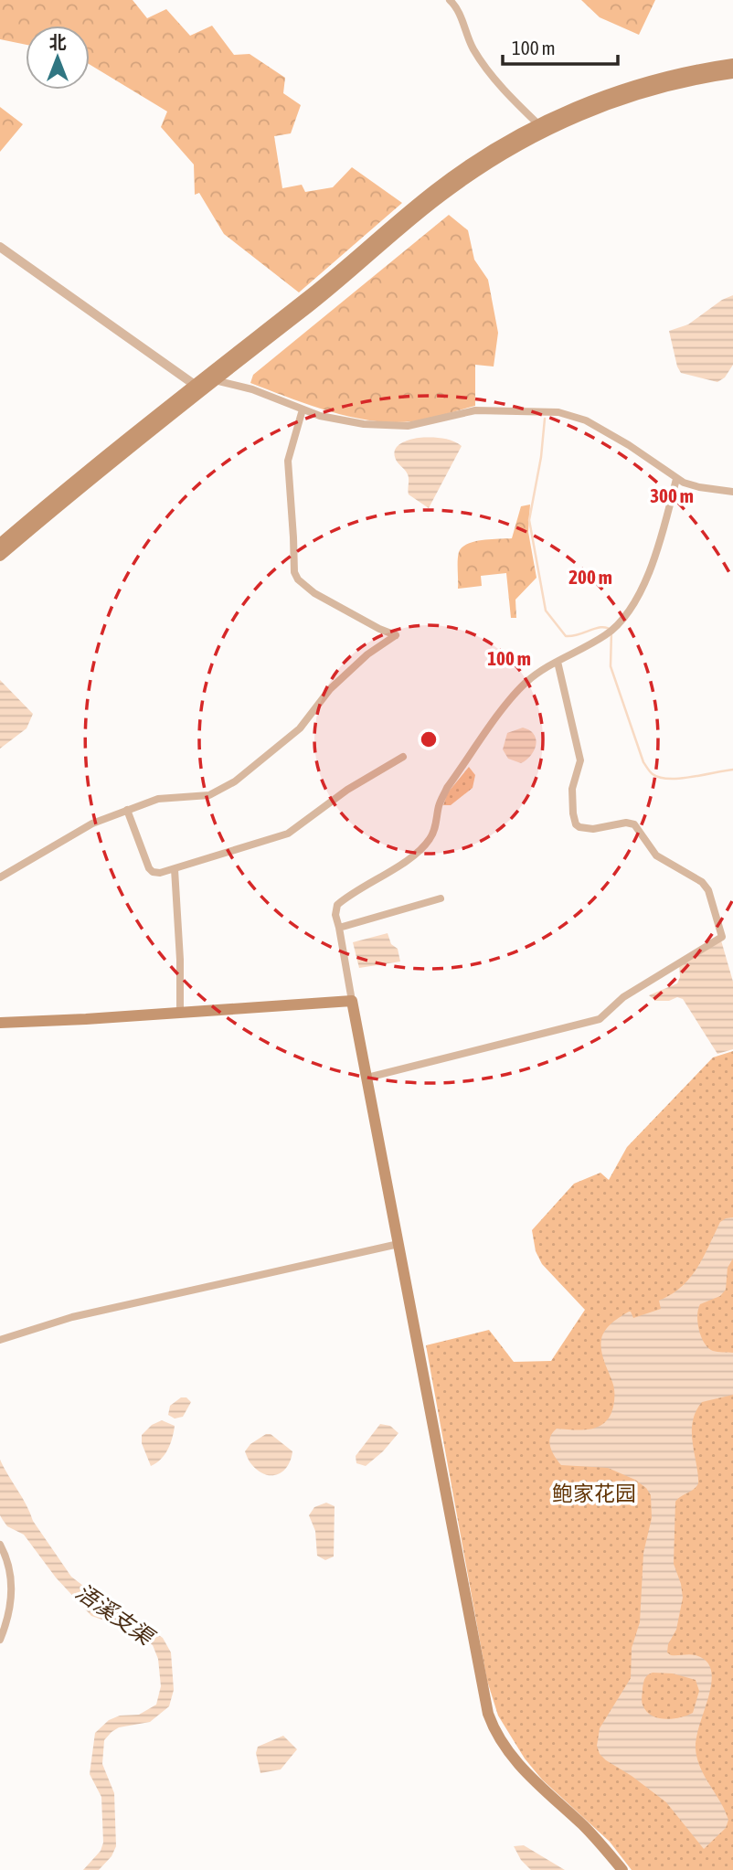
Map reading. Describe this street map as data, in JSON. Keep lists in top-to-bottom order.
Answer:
{
  "water": ["浯溪支渠"],
  "parks": ["鲍家花园"],
  "scale_bar": "100 m",
  "north": "top",
  "rings": ["300 m", "200 m", "100 m"]
}
